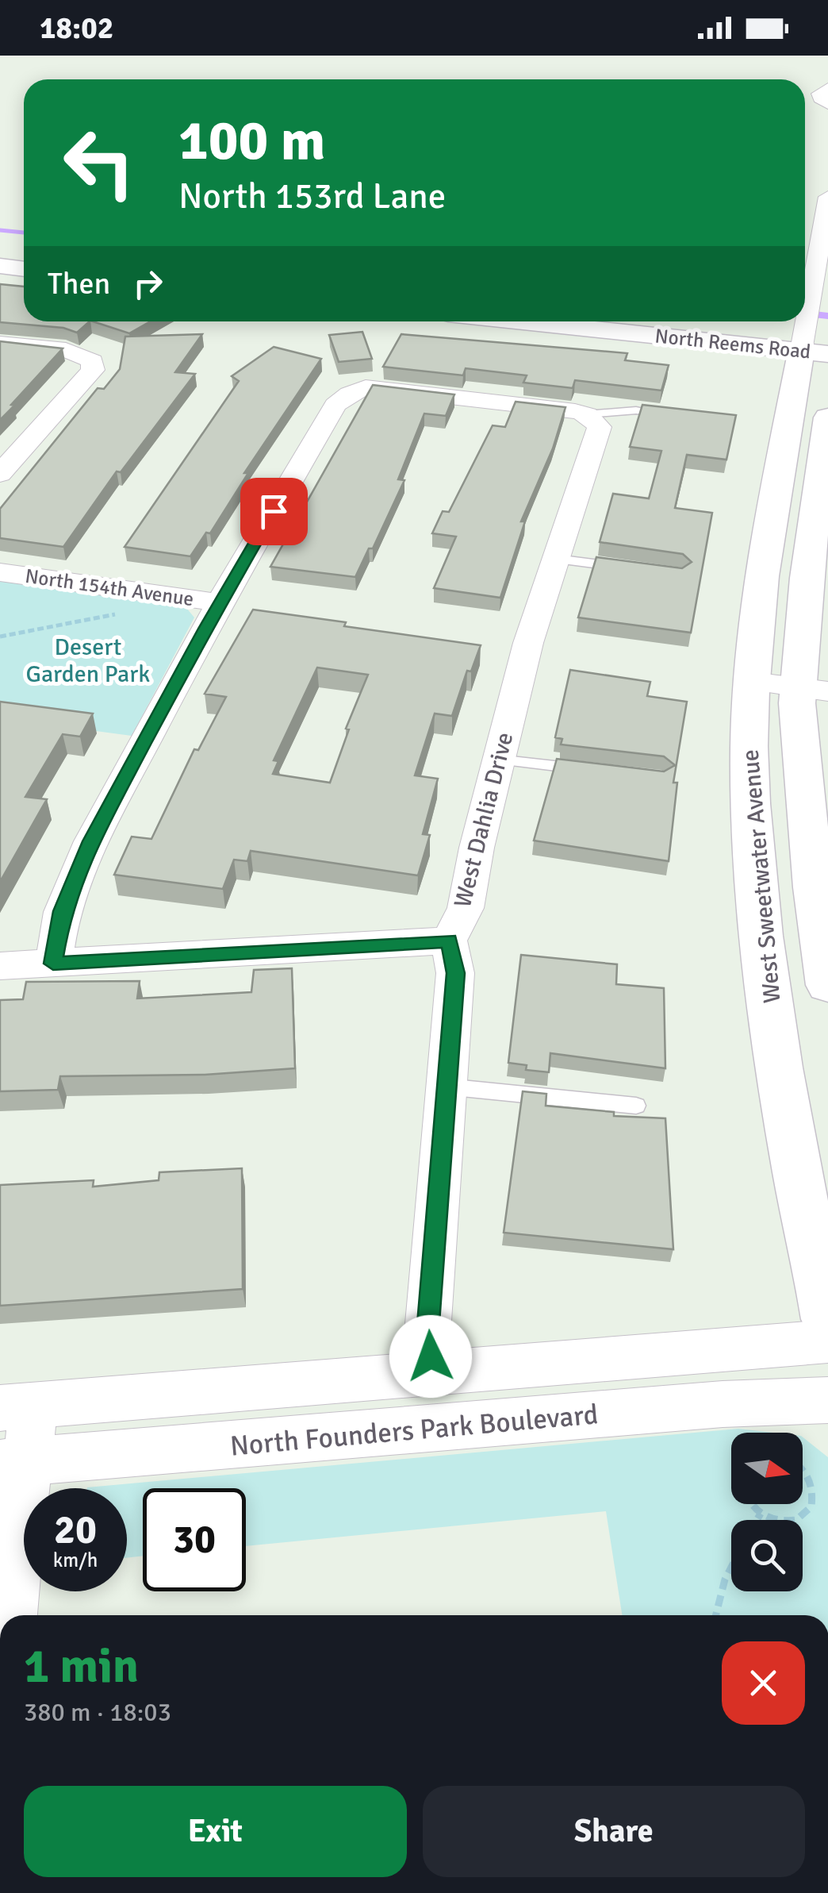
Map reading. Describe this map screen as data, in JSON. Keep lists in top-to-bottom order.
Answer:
{
  "streets": {
    "street": [
      "North Reems Road",
      "North 154th Avenue",
      "West Dahlia Drive",
      "West Sweetwater Avenue",
      "North Founders Park Boulevard"
    ]
  },
  "crossings": [
    ["North Reems Road", "West Sweetwater Avenue"]
  ],
  "parks": ["Desert Garden Park"],
  "north": "right",
  "page": {
    "status": "18:02",
    "turn": ["100 m", "North 153rd Lane"],
    "then": "Then",
    "speed": "20 km/h",
    "limit": "30",
    "heading": ["1 min", "380 m · 18:03"],
    "buttons": ["Exit", "Share"]
  }
}
